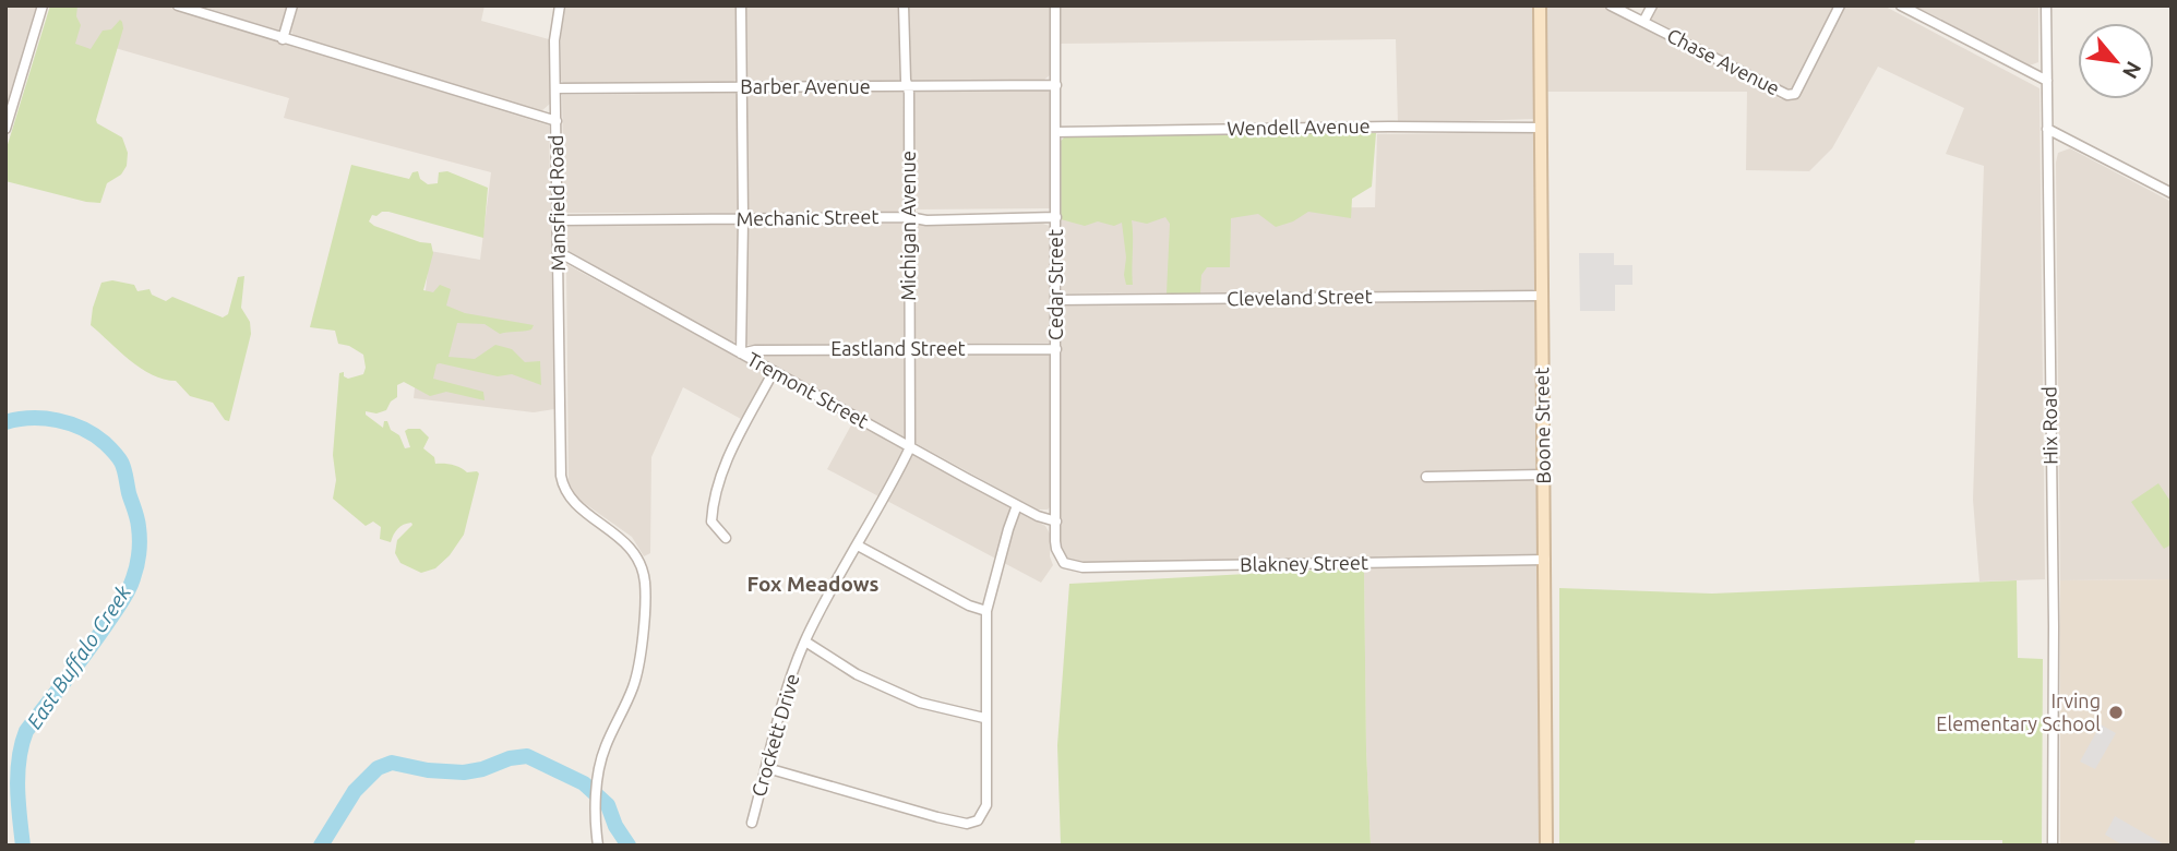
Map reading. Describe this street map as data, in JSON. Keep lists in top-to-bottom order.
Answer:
{
  "streets": {
    "street": [
      "Chase Avenue",
      "Barber Avenue",
      "Wendell Avenue",
      "Mansfield Road",
      "Mechanic Street",
      "Michigan Avenue",
      "Cedar Street",
      "Cleveland Street",
      "Eastland Street",
      "Tremont Street",
      "Boone Street",
      "Hix Road",
      "Blakney Street",
      "Crockett Drive"
    ]
  },
  "crossings": [
    ["Barber Avenue", "Michigan Avenue"],
    ["Barber Avenue", "Cedar Street"],
    ["Wendell Avenue", "Cedar Street"],
    ["Wendell Avenue", "Boone Street"],
    ["Mansfield Road", "Mechanic Street"],
    ["Mansfield Road", "Tremont Street"],
    ["Mechanic Street", "Michigan Avenue"],
    ["Mechanic Street", "Cedar Street"],
    ["Michigan Avenue", "Eastland Street"],
    ["Michigan Avenue", "Tremont Street"],
    ["Michigan Avenue", "Crockett Drive"],
    ["Cedar Street", "Cleveland Street"],
    ["Cedar Street", "Eastland Street"],
    ["Cedar Street", "Tremont Street"],
    ["Cedar Street", "Blakney Street"],
    ["Cleveland Street", "Boone Street"],
    ["Eastland Street", "Tremont Street"],
    ["Tremont Street", "Crockett Drive"],
    ["Boone Street", "Blakney Street"]
  ],
  "districts": ["Fox Meadows"],
  "water": ["East Buffalo Creek"],
  "places": ["Irving Elementary School"],
  "north": "bottom right"
}
